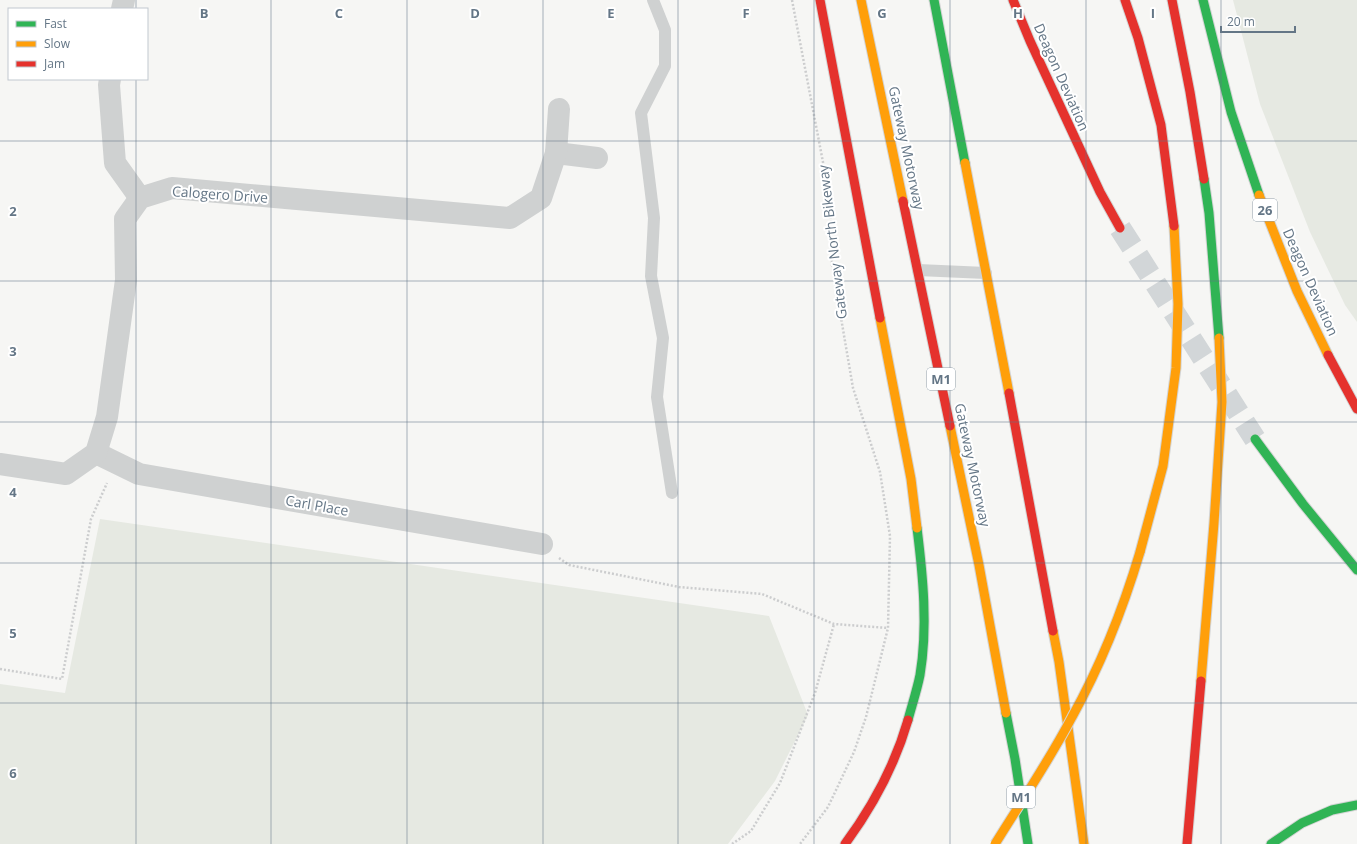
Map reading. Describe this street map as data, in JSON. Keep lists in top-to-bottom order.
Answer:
{
  "streets": {
    "highway": [
      "Deagon Deviation",
      "Gateway Motorway",
      "26",
      "M1"
    ],
    "street": ["Calogero Drive", "Carl Place"],
    "path": ["Gateway North Bikeway"]
  },
  "legend": ["Fast", "Slow", "Jam"],
  "scale_bar": "20 m",
  "grid": {
    "columns": [
      "B",
      "C",
      "D",
      "E",
      "F",
      "G",
      "H",
      "I"
    ],
    "rows": [
      "2",
      "3",
      "4",
      "5",
      "6"
    ]
  }
}
